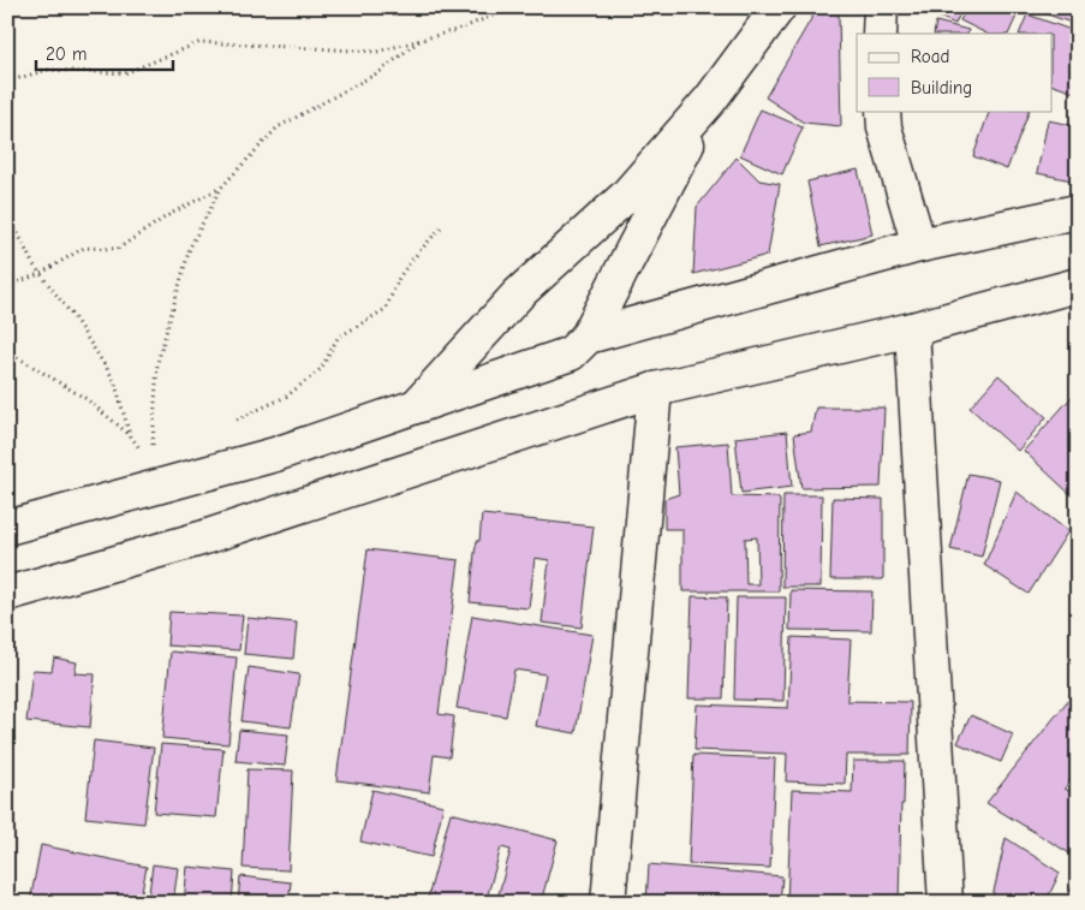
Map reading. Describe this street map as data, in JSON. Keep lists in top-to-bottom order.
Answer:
{
  "legend": ["Road", "Building"],
  "scale_bar": "20 m"
}
